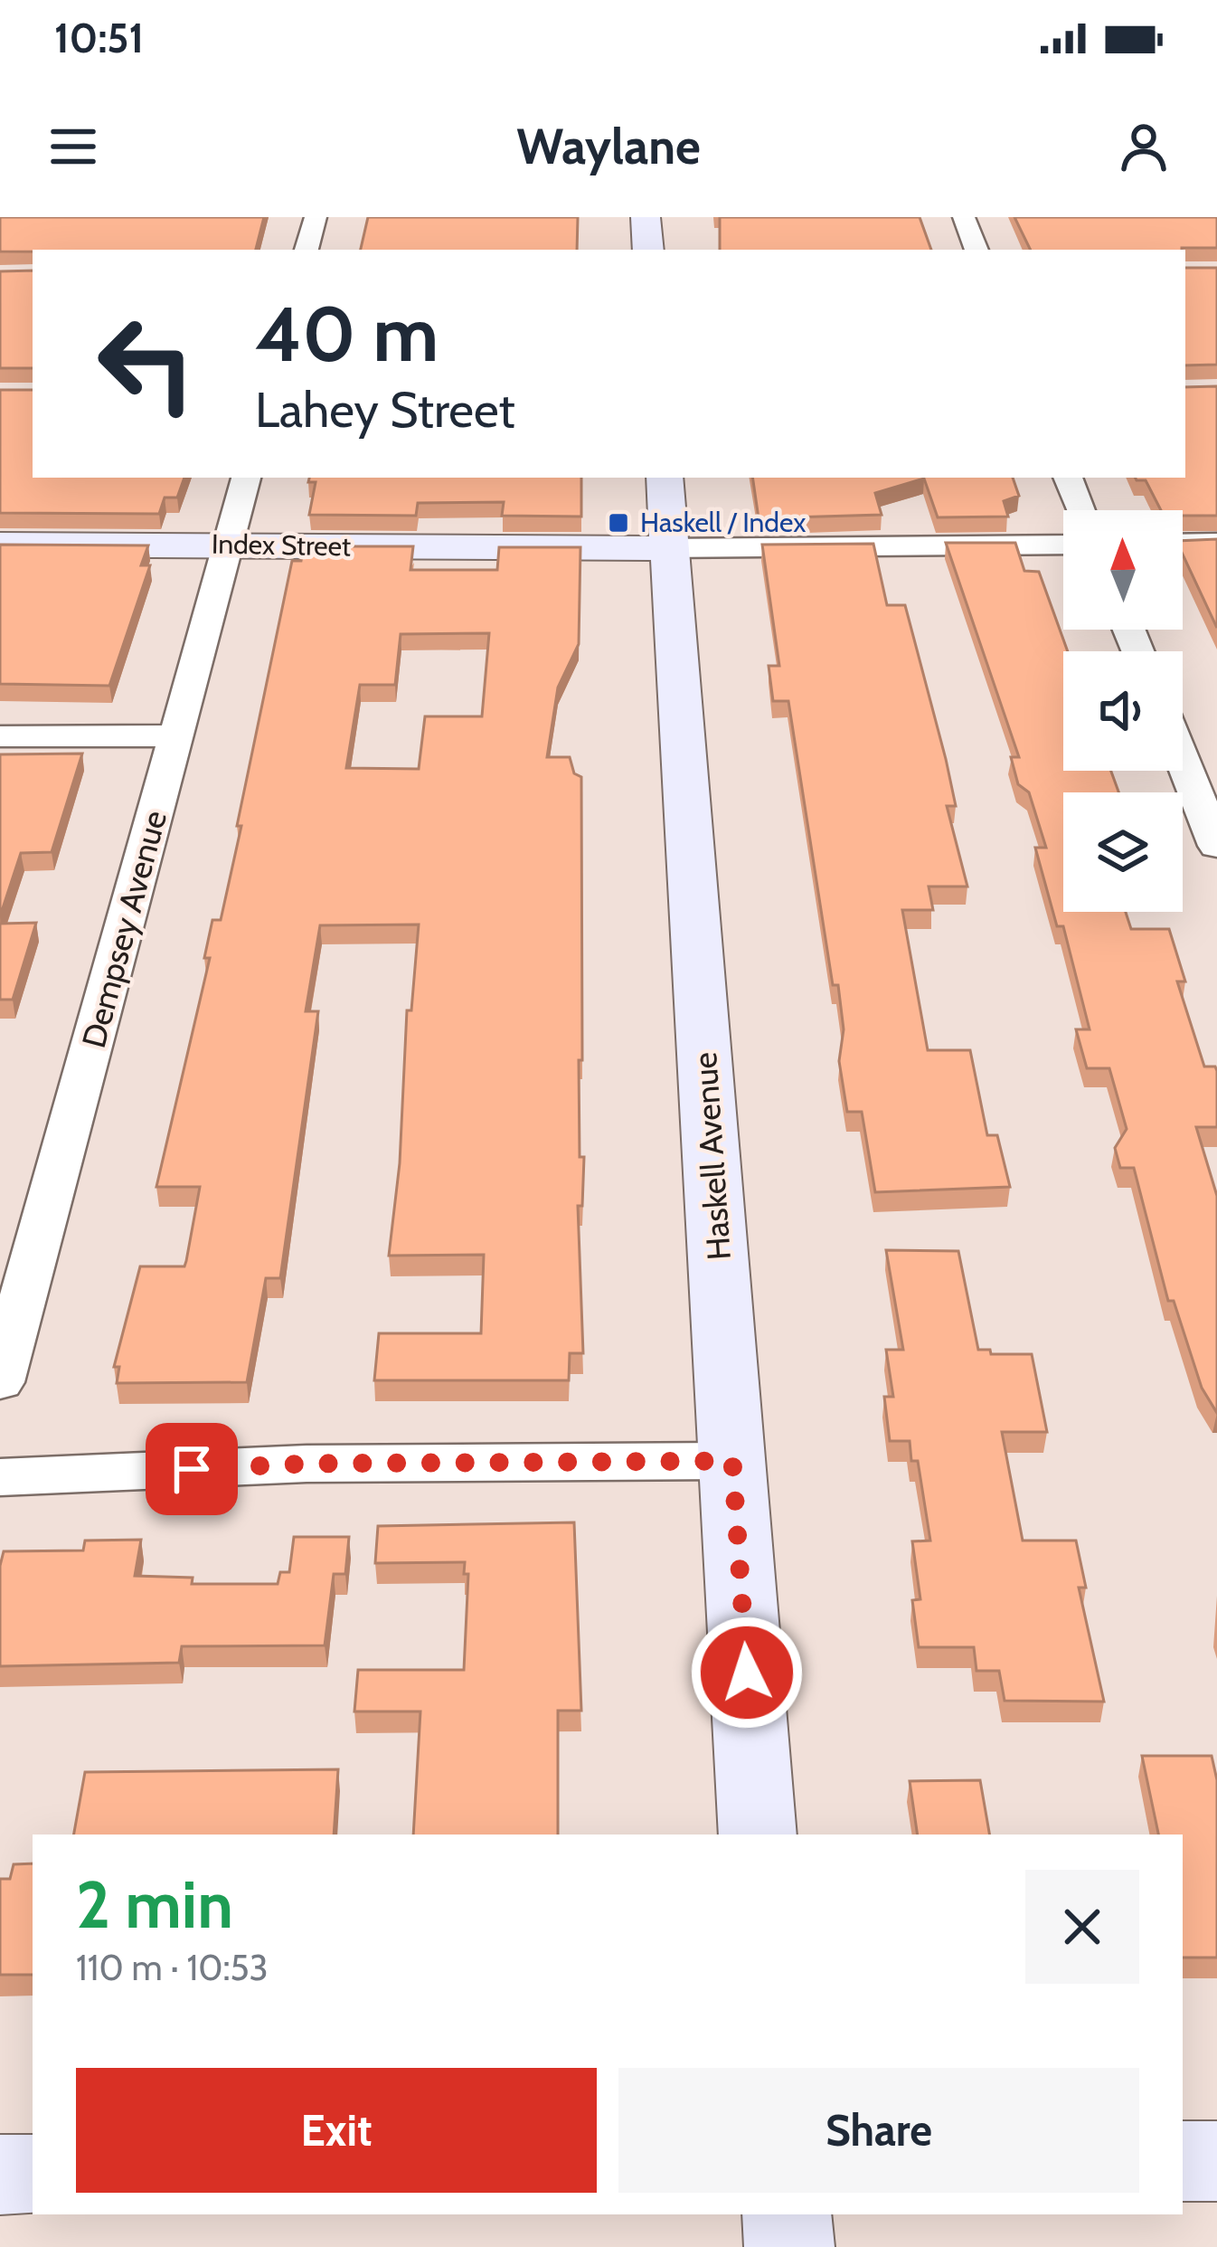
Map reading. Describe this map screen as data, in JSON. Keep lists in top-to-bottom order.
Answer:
{
  "streets": {
    "main road": ["Index Street", "Haskell Avenue"],
    "street": ["Dempsey Avenue"]
  },
  "crossings": [
    ["Index Street", "Dempsey Avenue"],
    ["Index Street", "Haskell Avenue"]
  ],
  "places": {
    "transit": ["Haskell / Index"]
  },
  "north": "top",
  "page": {
    "status": "10:51",
    "header": "Waylane",
    "turn": ["40 m", "Lahey Street"],
    "heading": ["2 min", "110 m · 10:53"],
    "buttons": ["Exit", "Share"]
  }
}
